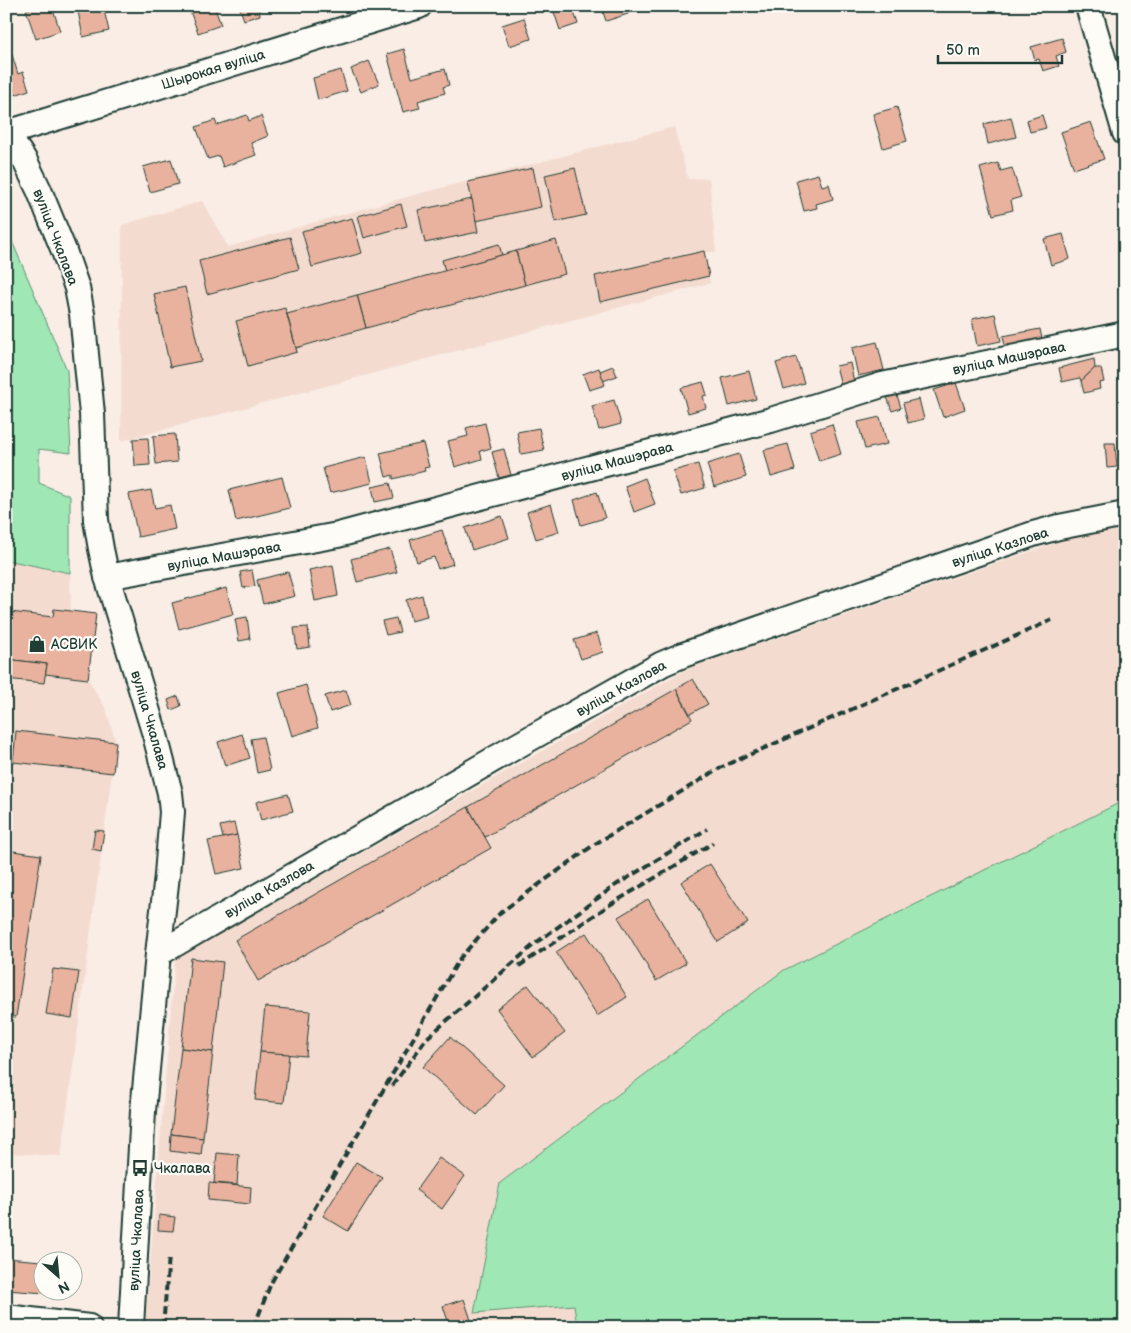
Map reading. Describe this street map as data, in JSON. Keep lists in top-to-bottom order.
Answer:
{
  "streets": {
    "street": [
      "Шырокая вуліца",
      "вуліца Чкалава",
      "вуліца Машэрава",
      "вуліца Казлова"
    ]
  },
  "crossings": [
    ["Шырокая вуліца", "вуліца Чкалава"],
    ["вуліца Чкалава", "вуліца Машэрава"],
    ["вуліца Чкалава", "вуліца Казлова"]
  ],
  "places": {
    "shop": ["АСВИК"],
    "bus stop": ["Чкалава"]
  },
  "scale_bar": "50 m",
  "north": "bottom right"
}
